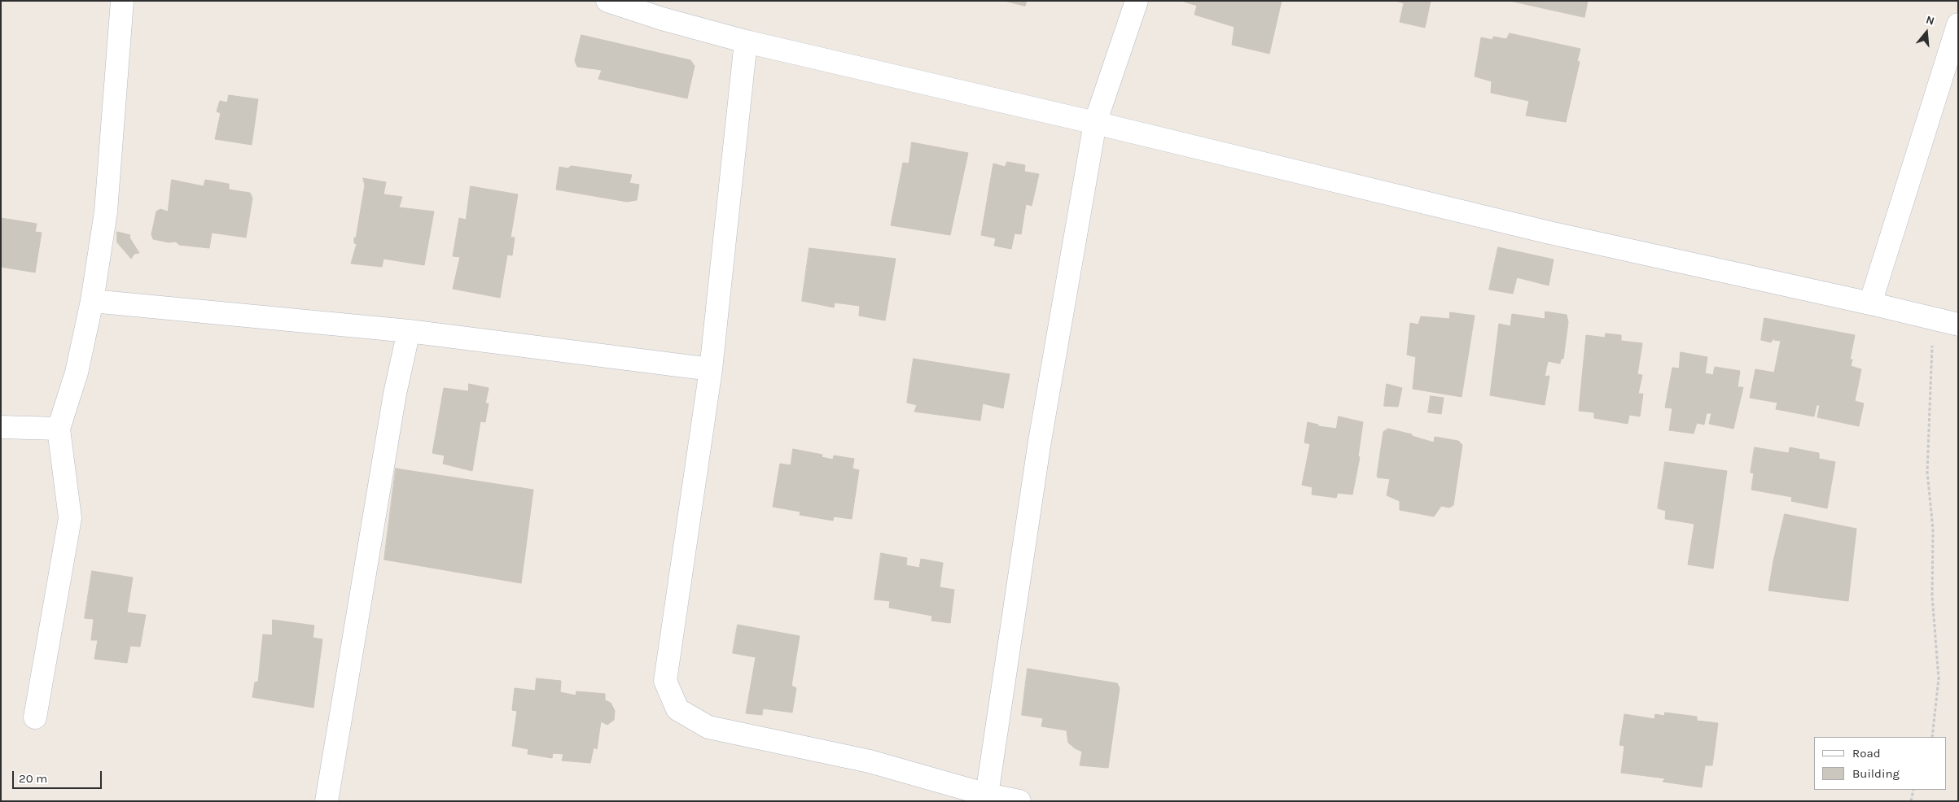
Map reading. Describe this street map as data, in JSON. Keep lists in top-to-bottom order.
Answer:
{
  "legend": ["Road", "Building"],
  "scale_bar": "20 m",
  "north": "top"
}
